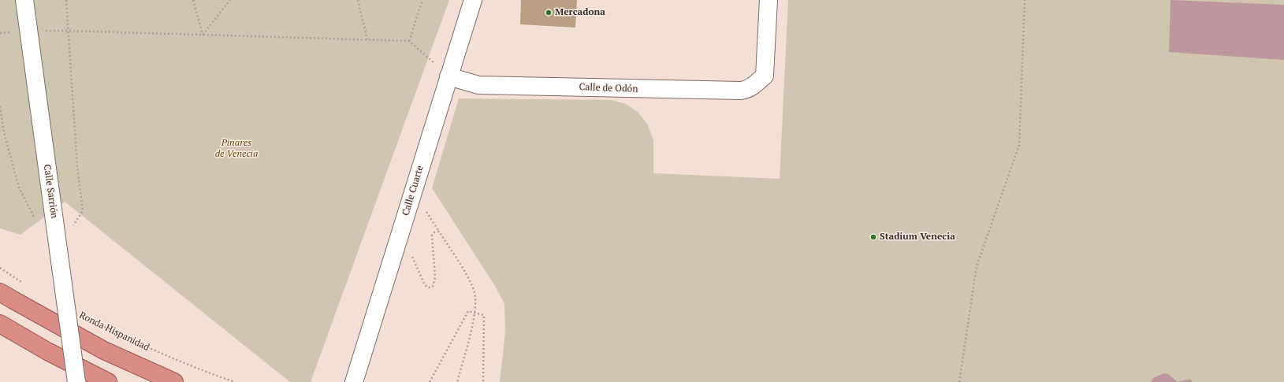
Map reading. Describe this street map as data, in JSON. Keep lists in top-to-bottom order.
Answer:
{
  "streets": {
    "highway": ["Ronda Hispanidad"],
    "street": ["Calle de Odón", "Calle Cuarte", "Calle Sarrión"]
  },
  "crossings": [
    ["Calle de Odón", "Calle Cuarte"]
  ],
  "parks": ["Pinares de Venecia"],
  "places": ["Mercadona", "Stadium Venecia"]
}
